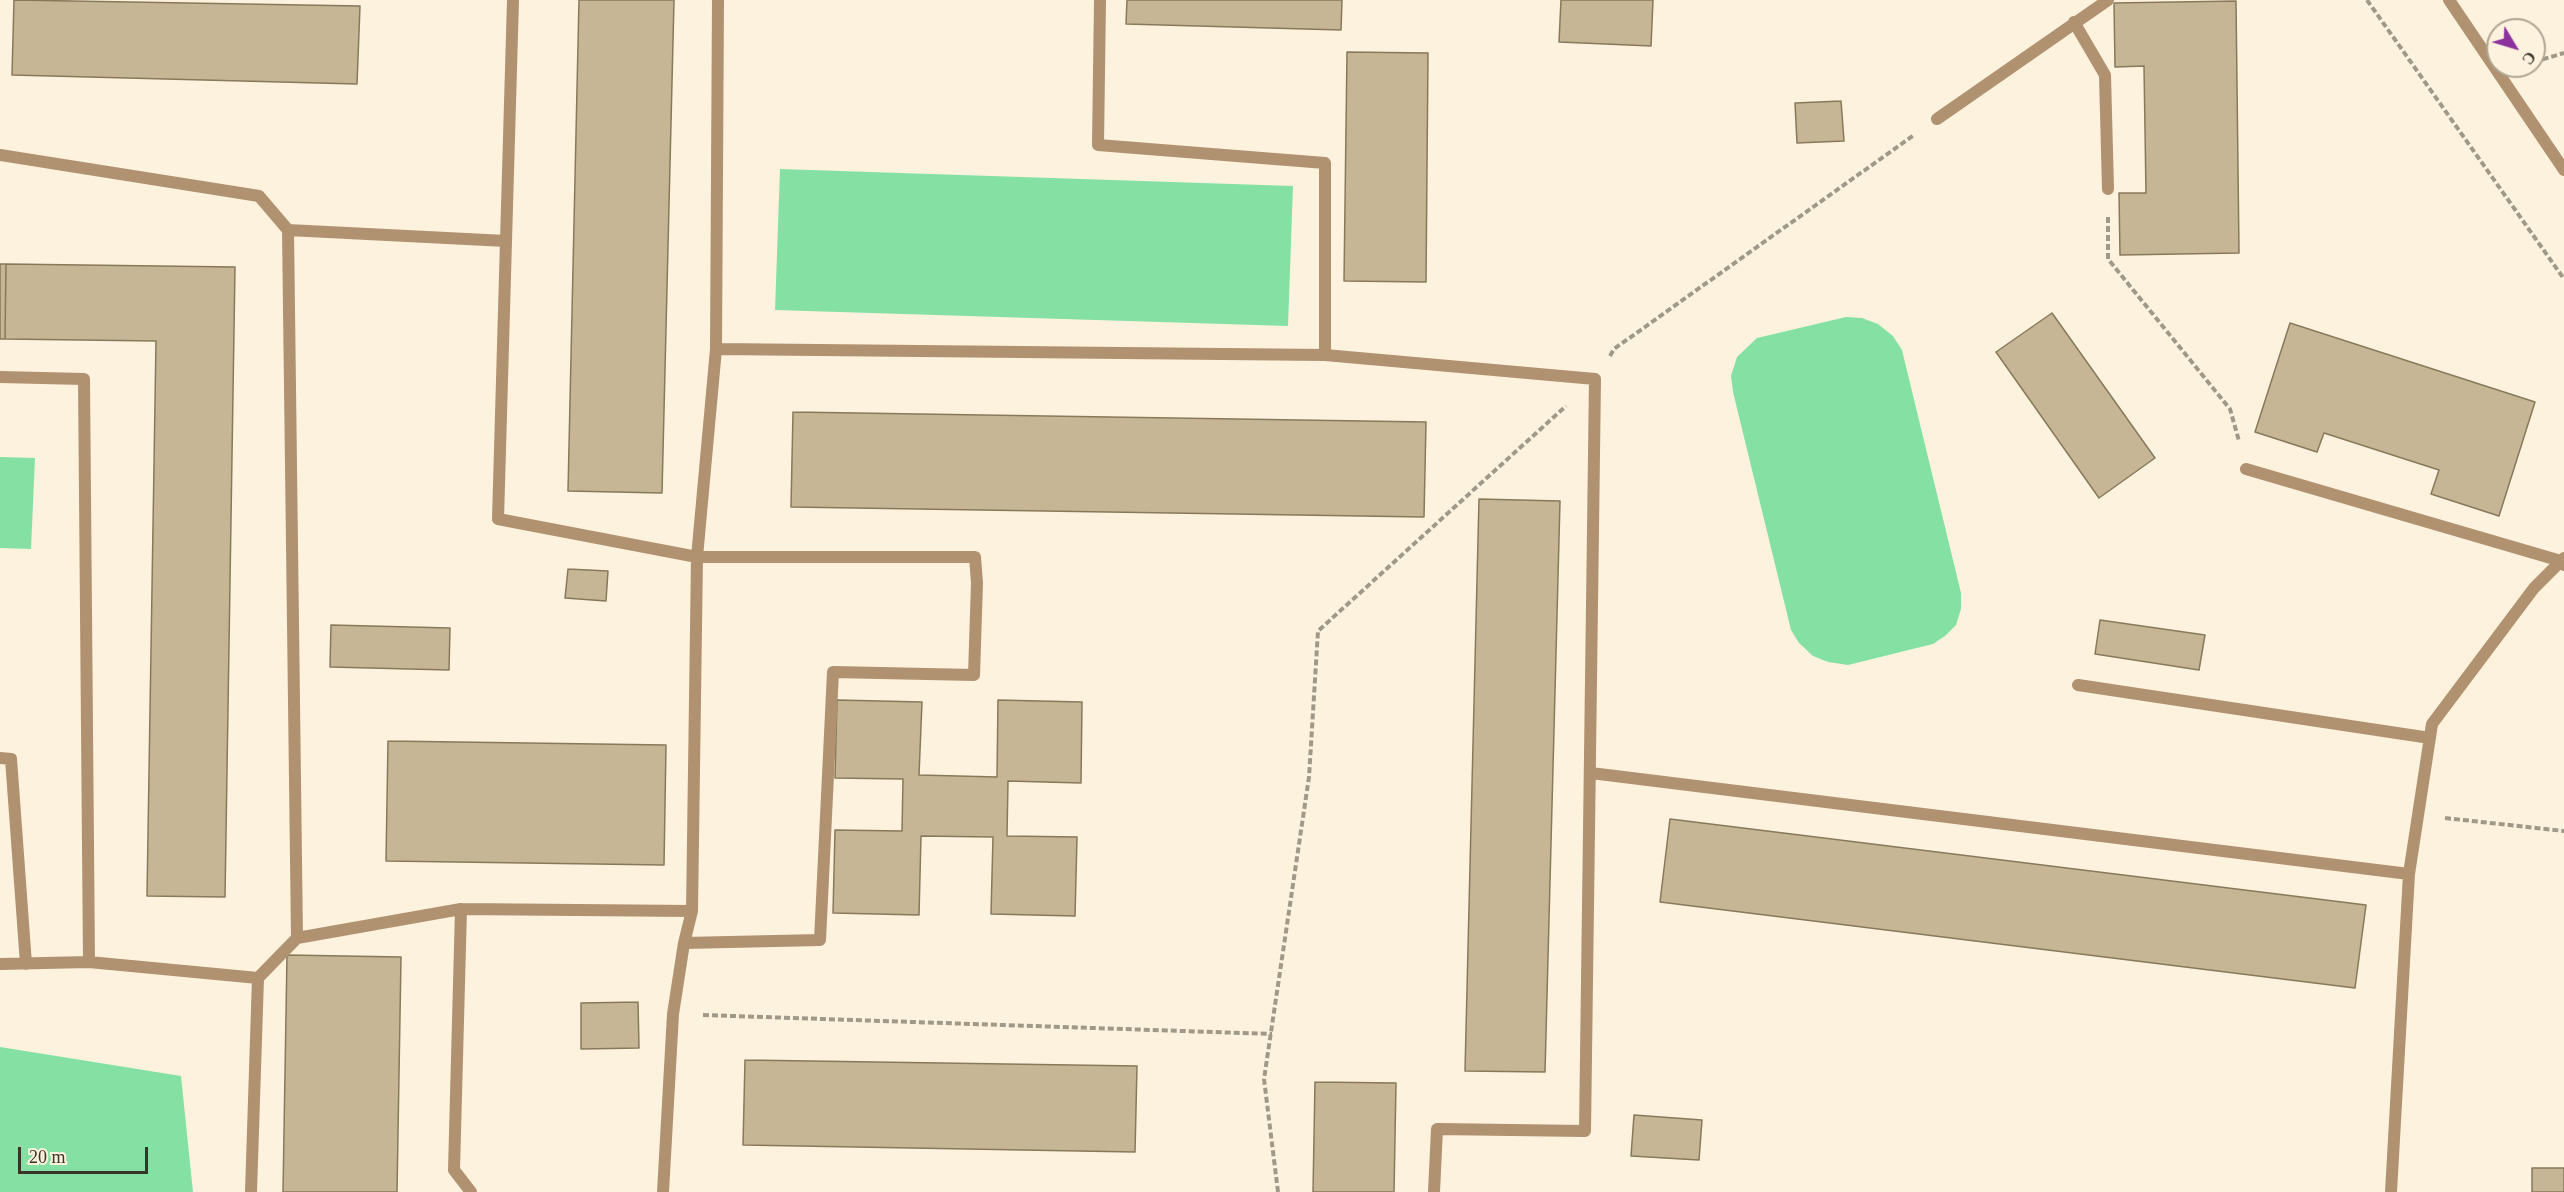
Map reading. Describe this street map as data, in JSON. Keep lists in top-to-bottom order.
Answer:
{
  "scale_bar": "20 m",
  "north": "bottom right"
}
